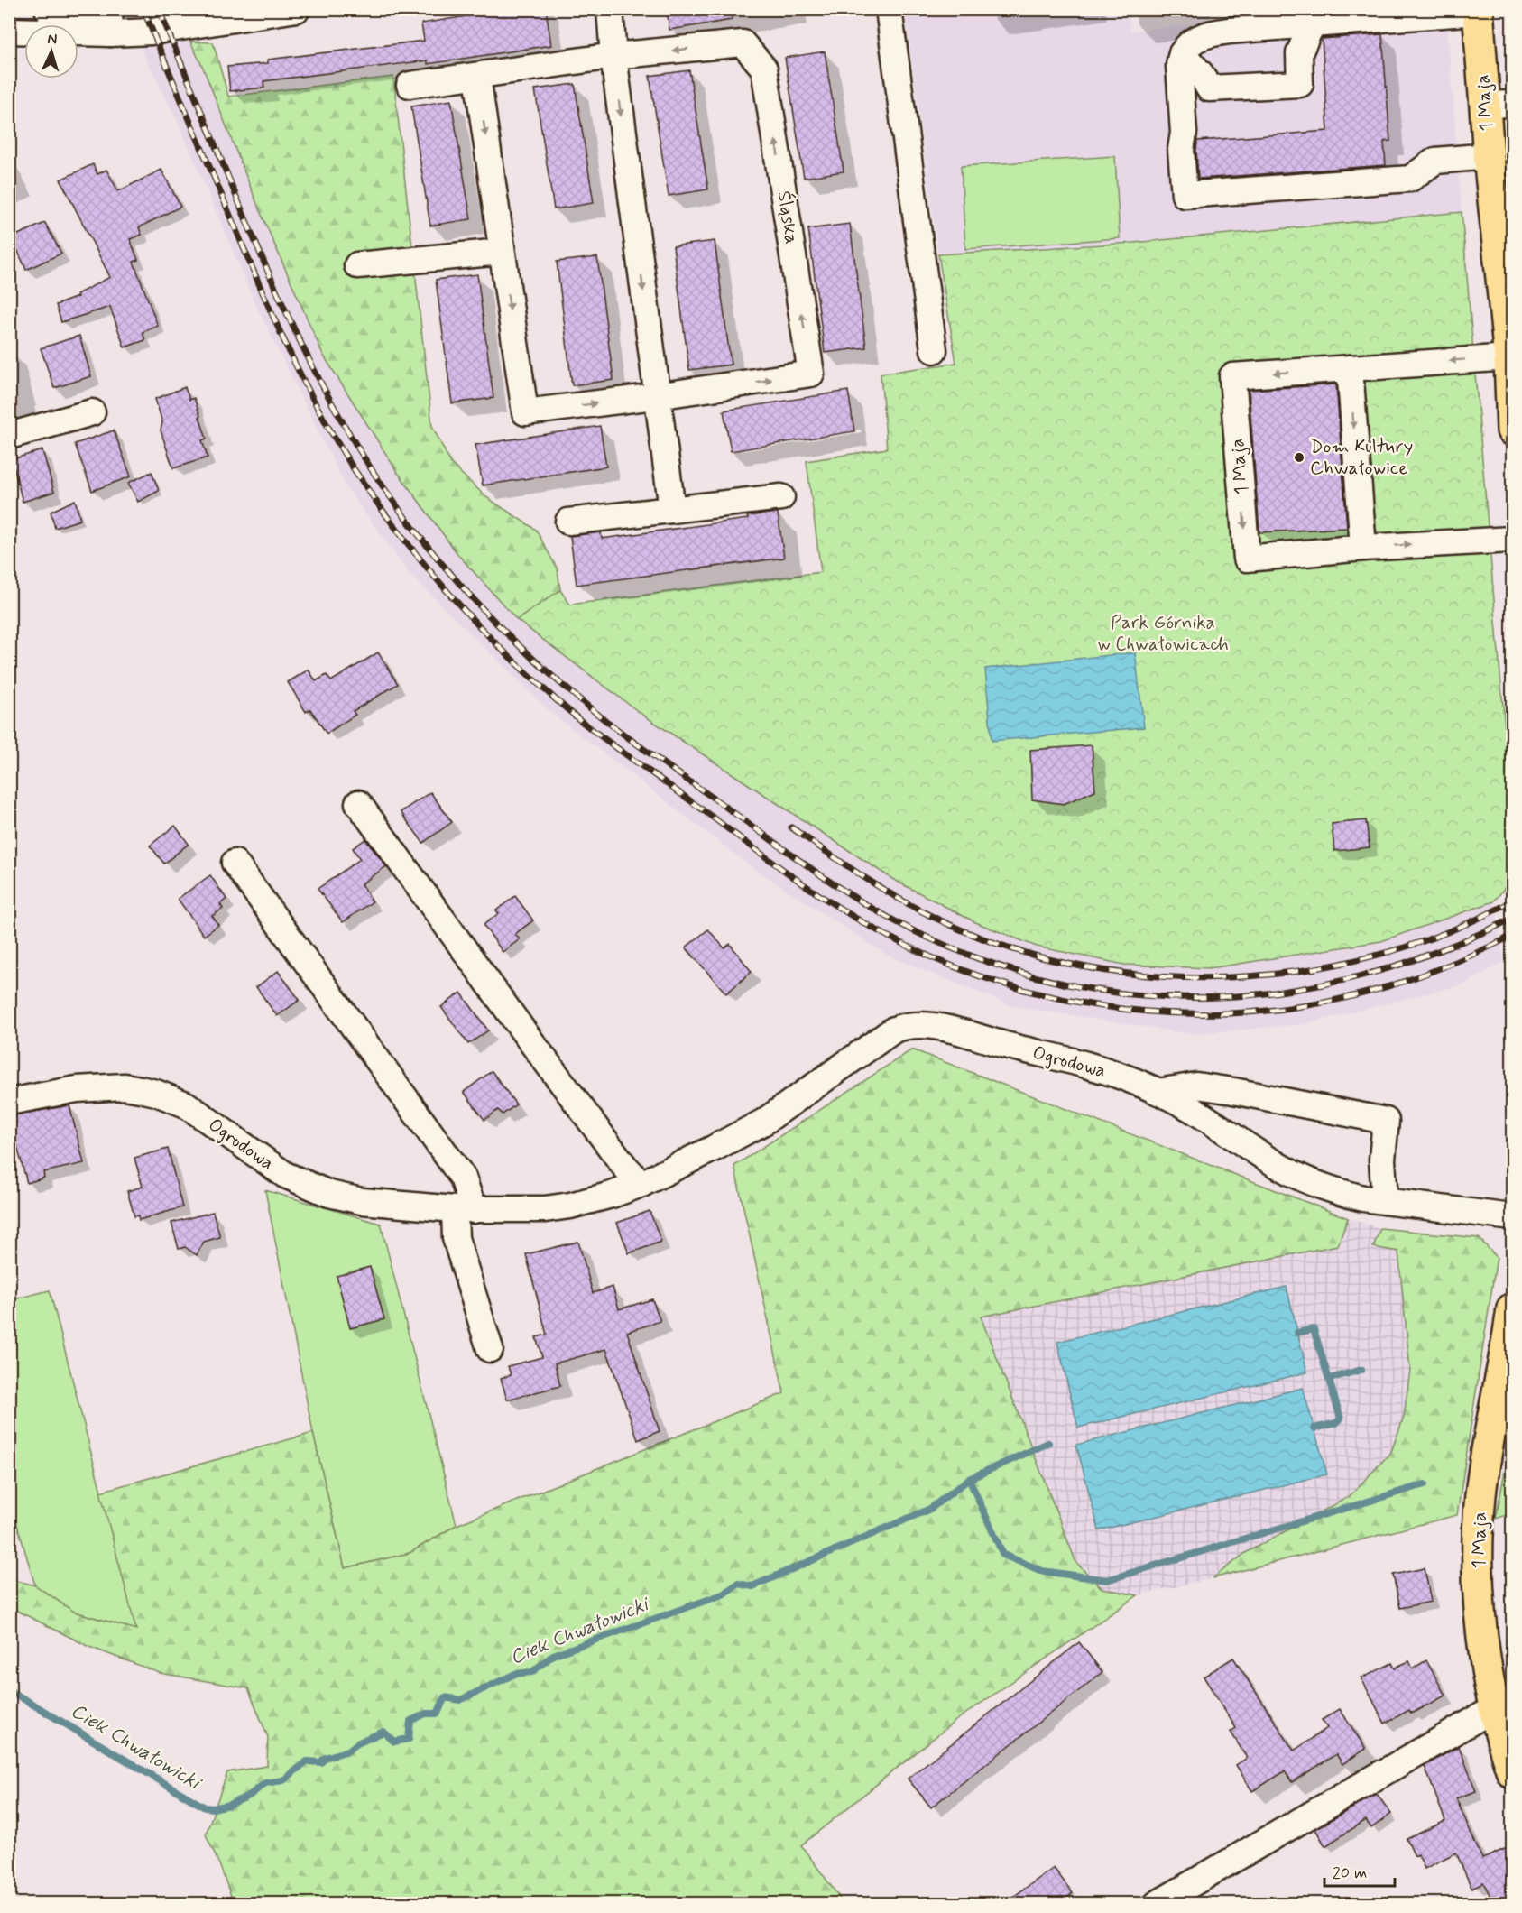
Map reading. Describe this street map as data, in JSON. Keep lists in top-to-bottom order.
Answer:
{
  "streets": {
    "main road": ["1 Maja"],
    "street": ["Śląska", "Ogrodowa"]
  },
  "water": ["Ciek Chwałowicki"],
  "parks": ["Park Górnika w Chwałowicach"],
  "places": ["Dom Kultury Chwałowice"],
  "scale_bar": "20 m",
  "north": "top"
}
